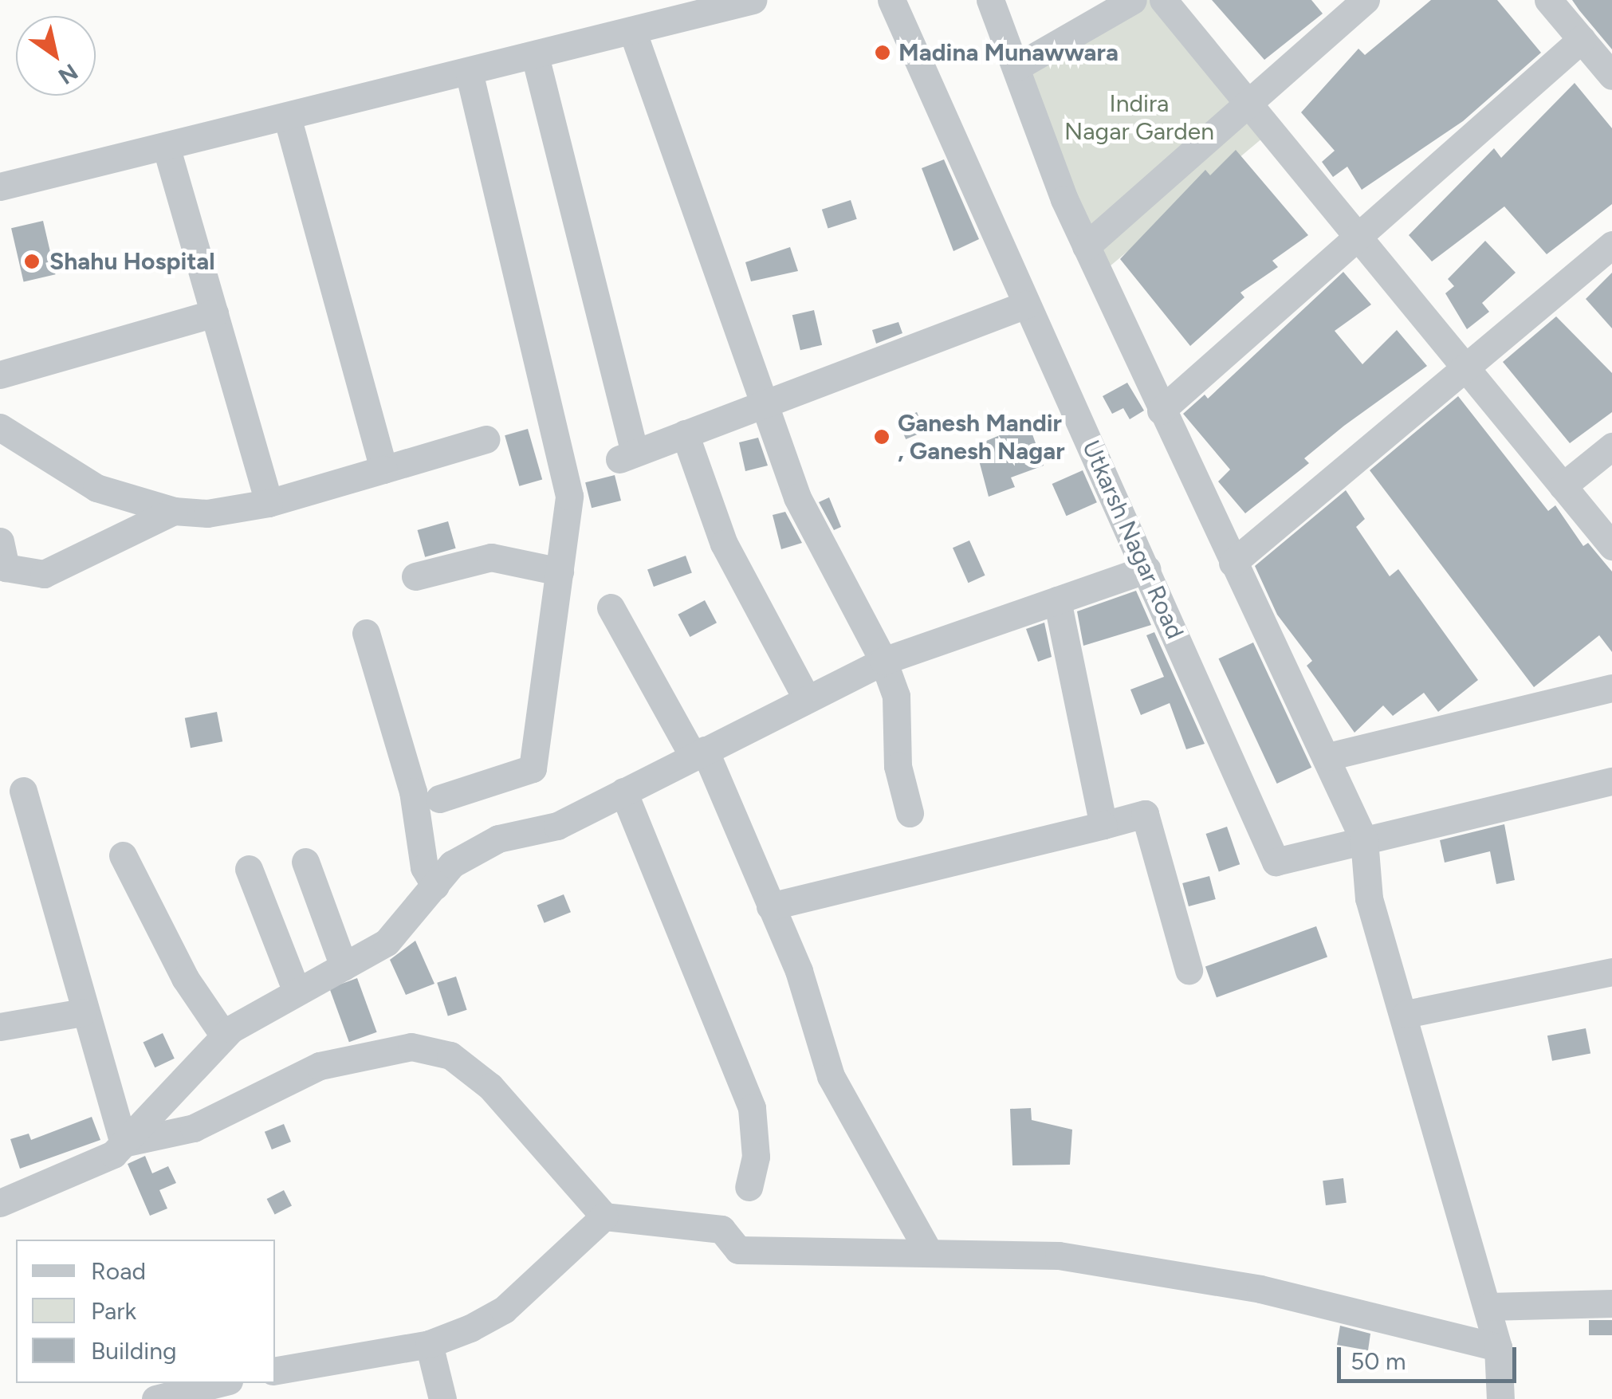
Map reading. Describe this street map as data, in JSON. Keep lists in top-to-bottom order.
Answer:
{
  "streets": {
    "street": ["Utkarsh Nagar Road"]
  },
  "parks": ["Indira Nagar Garden"],
  "places": ["Madina Munawwara", "Shahu Hospital", "Ganesh Mandir , Ganesh Nagar"],
  "legend": ["Road", "Park", "Building"],
  "scale_bar": "50 m",
  "north": "bottom right"
}
